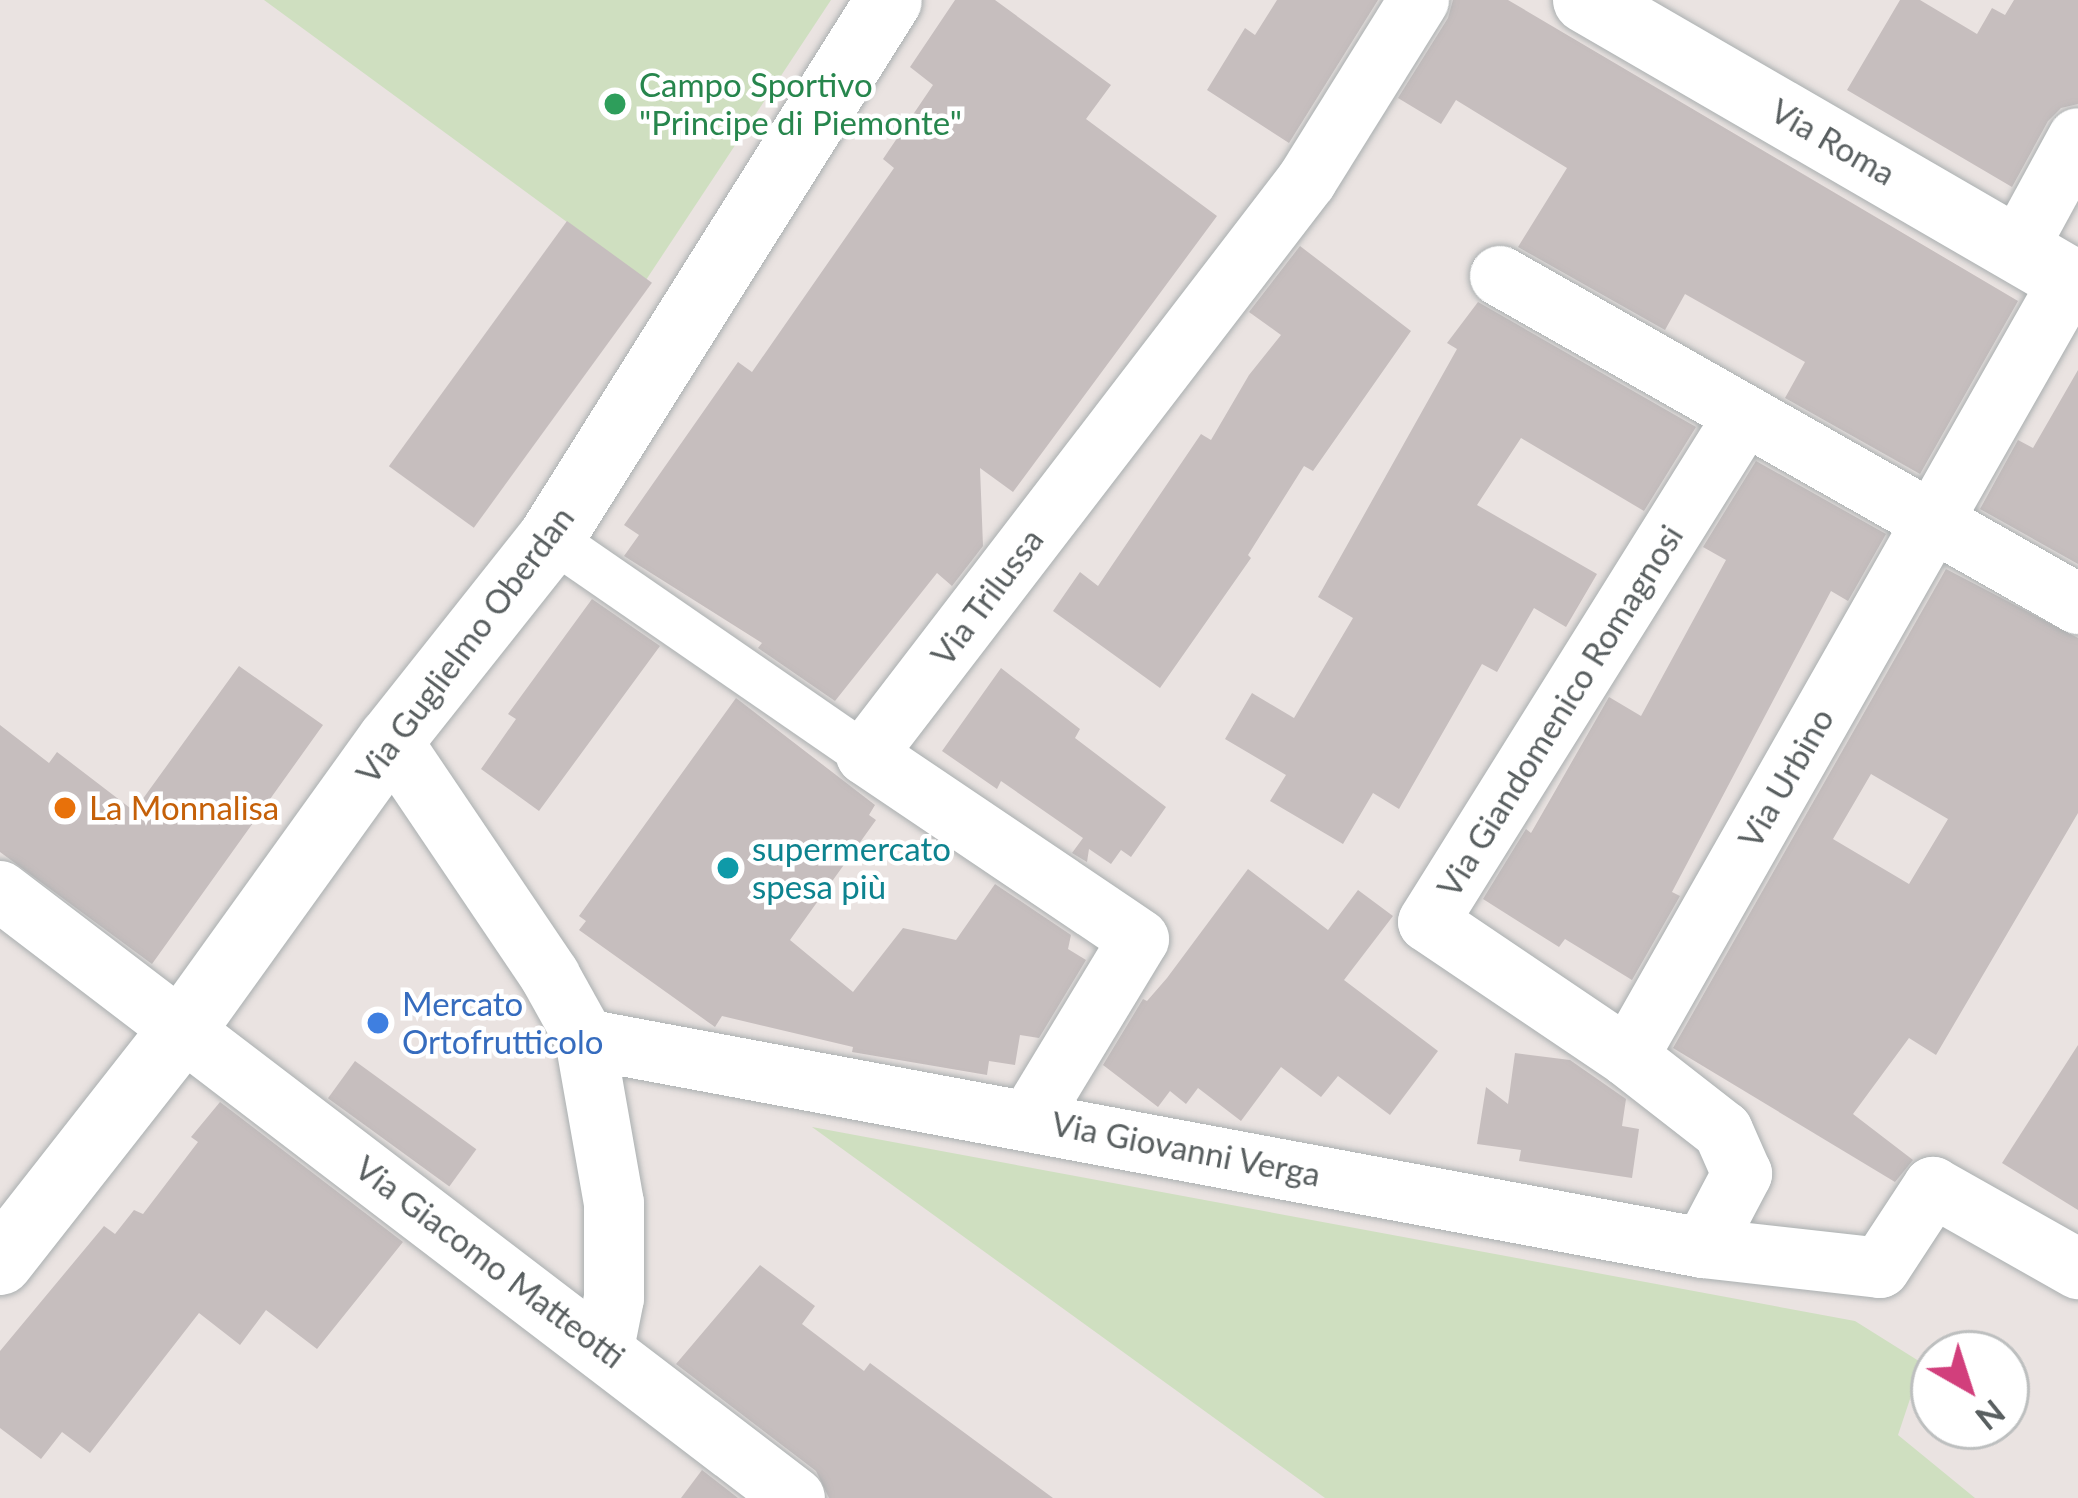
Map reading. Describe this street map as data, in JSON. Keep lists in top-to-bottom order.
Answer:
{
  "streets": {
    "street": [
      "Via Roma",
      "Via Trilussa",
      "Via Guglielmo Oberdan",
      "Via Giandomenico Romagnosi",
      "Via Urbino",
      "Via Giovanni Verga",
      "Via Giacomo Matteotti"
    ]
  },
  "crossings": [
    ["Via Roma", "Via Urbino"],
    ["Via Guglielmo Oberdan", "Via Giacomo Matteotti"],
    ["Via Giandomenico Romagnosi", "Via Urbino"]
  ],
  "places": [
    "Campo Sportivo \"Principe di Piemonte\"",
    "La Monnalisa",
    "supermercato spesa più",
    "Mercato Ortofrutticolo"
  ],
  "north": "bottom right"
}
